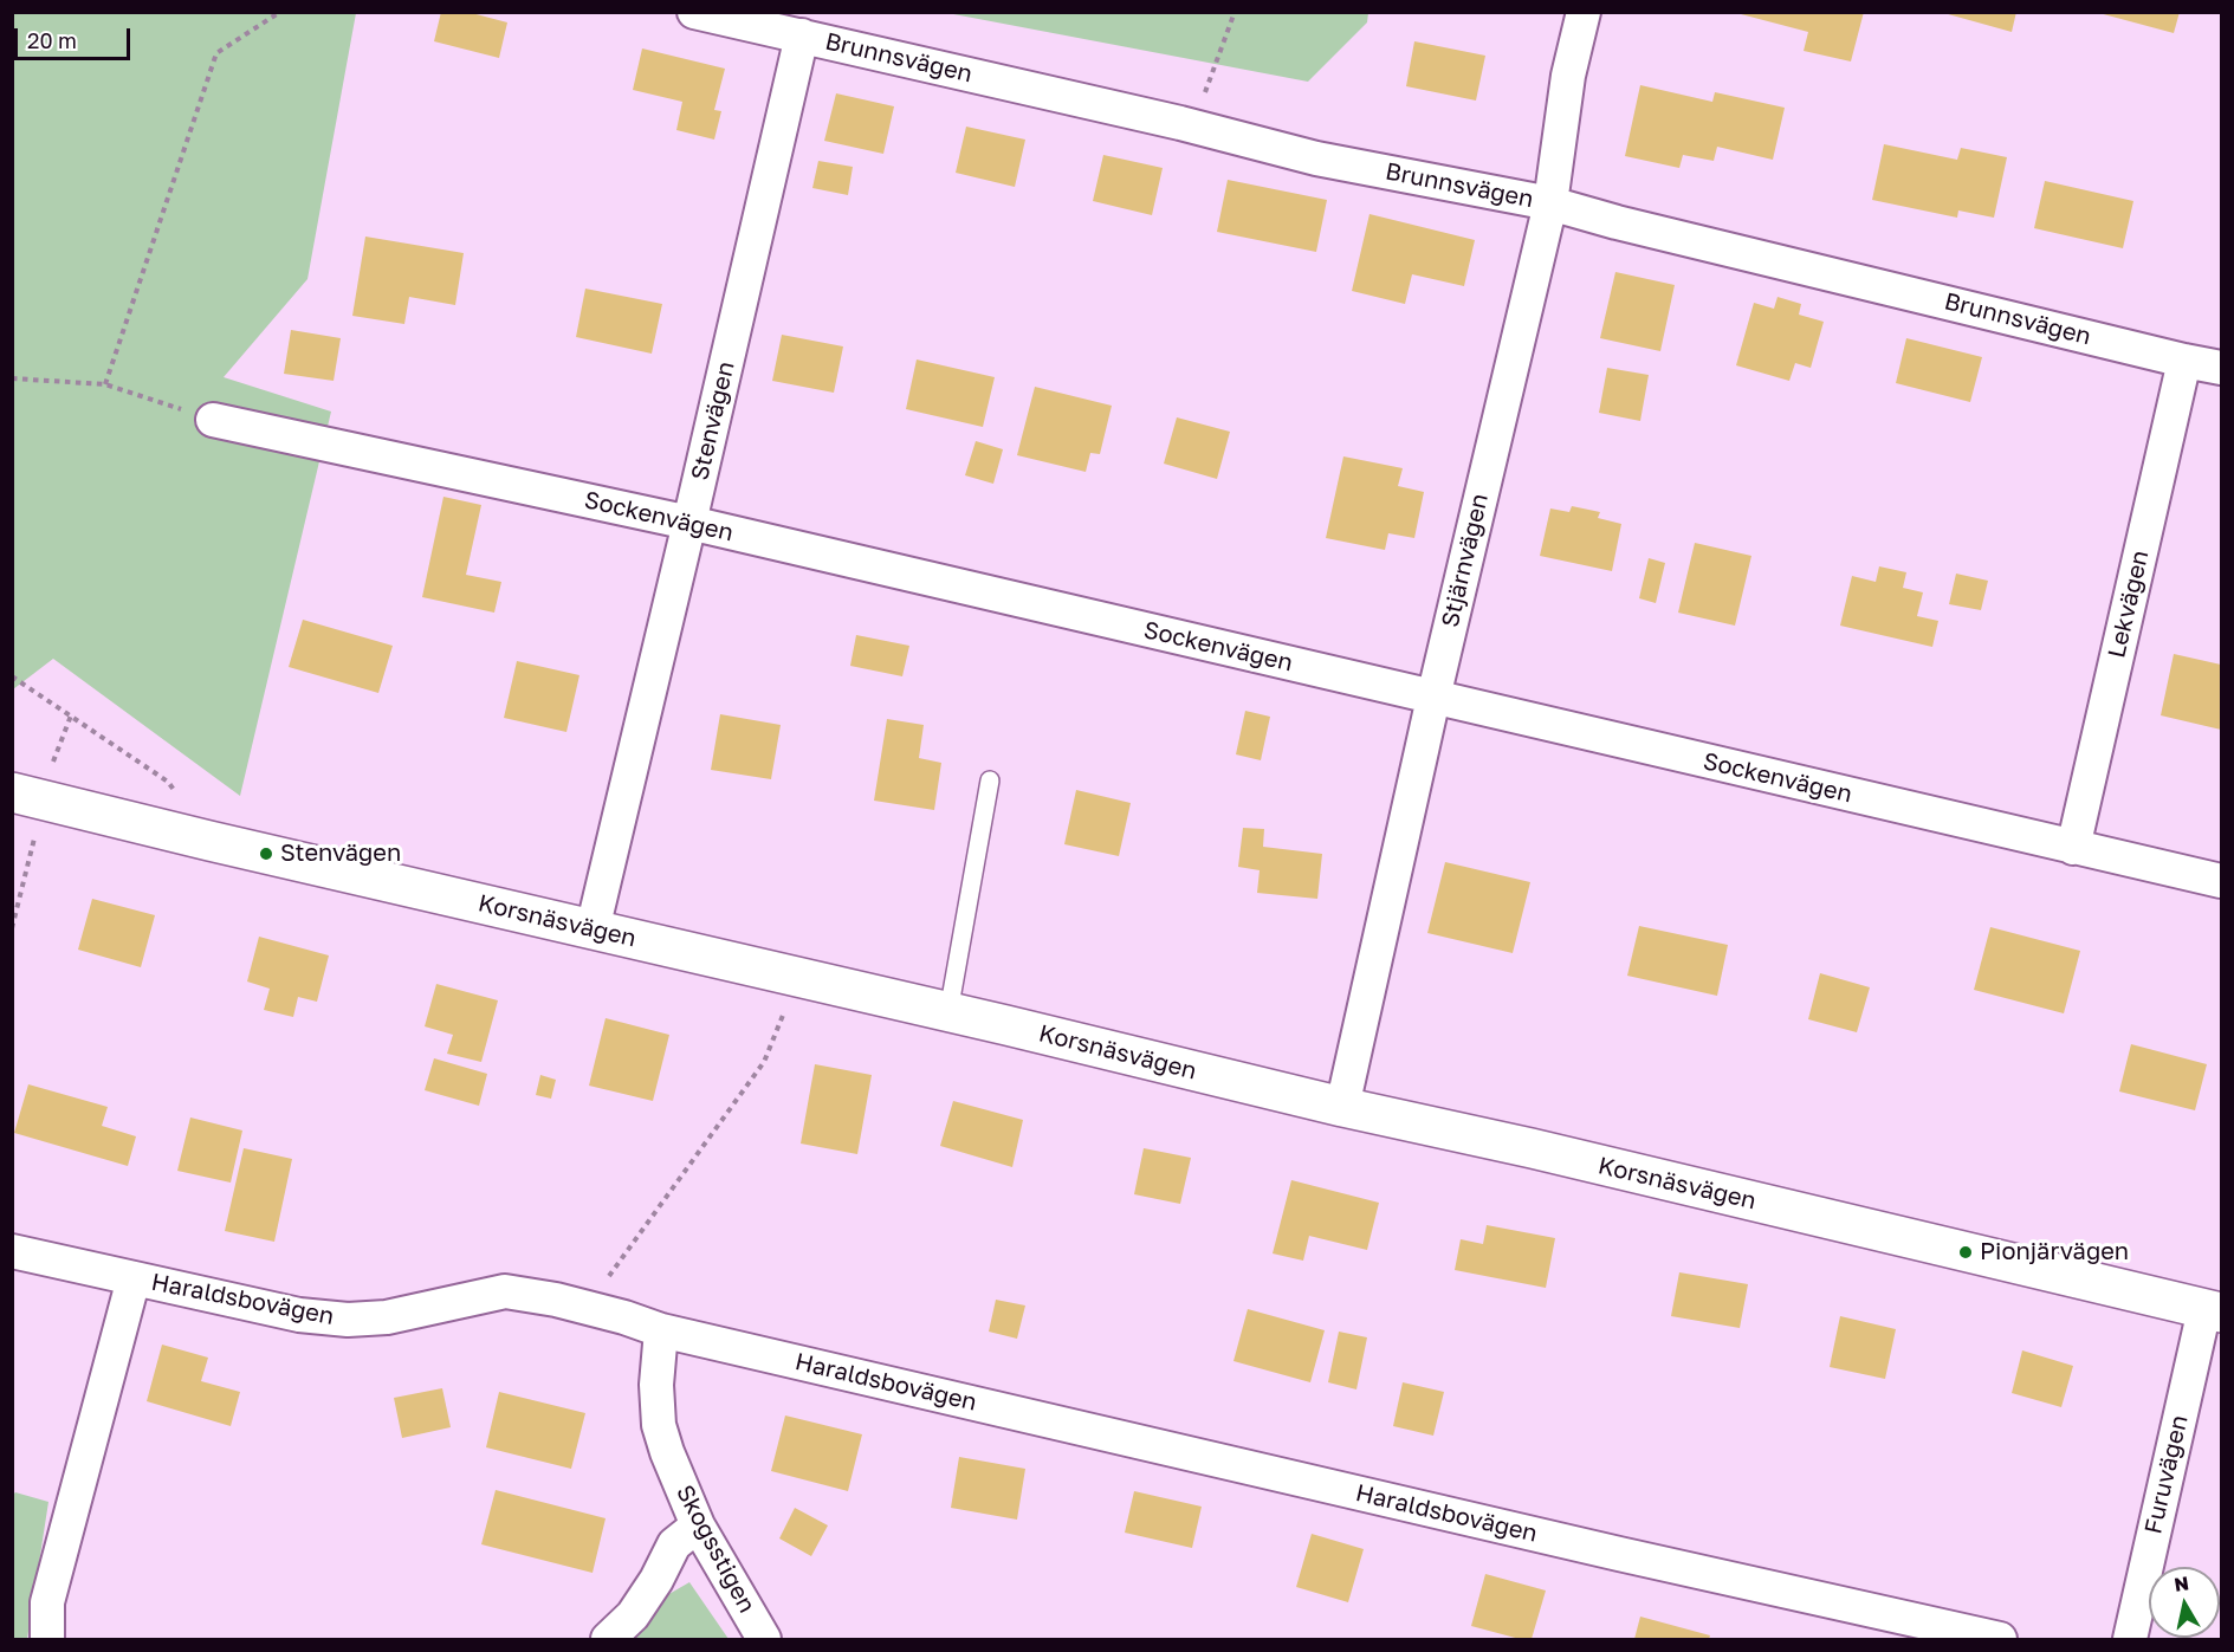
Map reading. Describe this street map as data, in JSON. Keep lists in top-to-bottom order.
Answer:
{
  "streets": {
    "street": [
      "Brunnsvägen",
      "Stenvägen",
      "Sockenvägen",
      "Stjärnvägen",
      "Lekvägen",
      "Korsnäsvägen",
      "Haraldsbovägen",
      "Furuvägen",
      "Skogsstigen"
    ]
  },
  "crossings": [
    ["Brunnsvägen", "Stenvägen"],
    ["Brunnsvägen", "Stjärnvägen"],
    ["Brunnsvägen", "Lekvägen"],
    ["Stenvägen", "Sockenvägen"],
    ["Stenvägen", "Korsnäsvägen"],
    ["Sockenvägen", "Stjärnvägen"],
    ["Sockenvägen", "Lekvägen"],
    ["Stjärnvägen", "Korsnäsvägen"],
    ["Korsnäsvägen", "Furuvägen"],
    ["Haraldsbovägen", "Skogsstigen"]
  ],
  "places": ["Stenvägen", "Pionjärvägen"],
  "scale_bar": "20 m",
  "north": "top"
}
